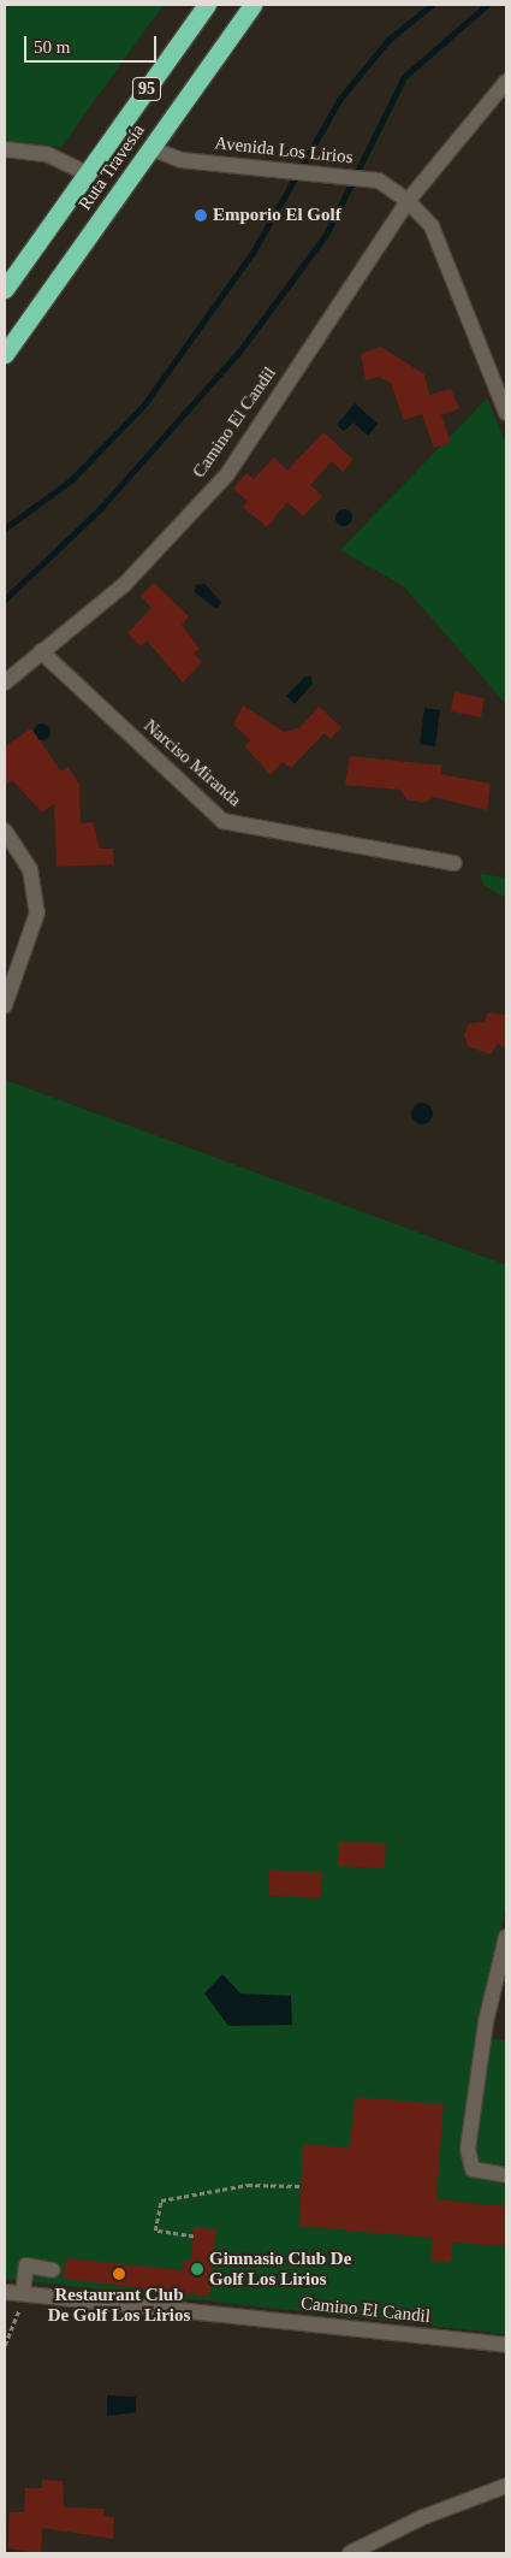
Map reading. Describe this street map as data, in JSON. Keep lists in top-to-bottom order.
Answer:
{
  "streets": {
    "highway": ["95", "Ruta Travesía"],
    "street": ["Avenida Los Lirios", "Camino El Candil", "Narciso Miranda"]
  },
  "crossings": [
    ["Avenida Los Lirios", "Ruta Travesía"],
    ["Avenida Los Lirios", "Camino El Candil"],
    ["Camino El Candil", "Narciso Miranda"]
  ],
  "places": ["Emporio El Golf", "Gimnasio Club De Golf Los Lirios", "Restaurant Club De Golf Los Lirios"],
  "scale_bar": "50 m"
}
